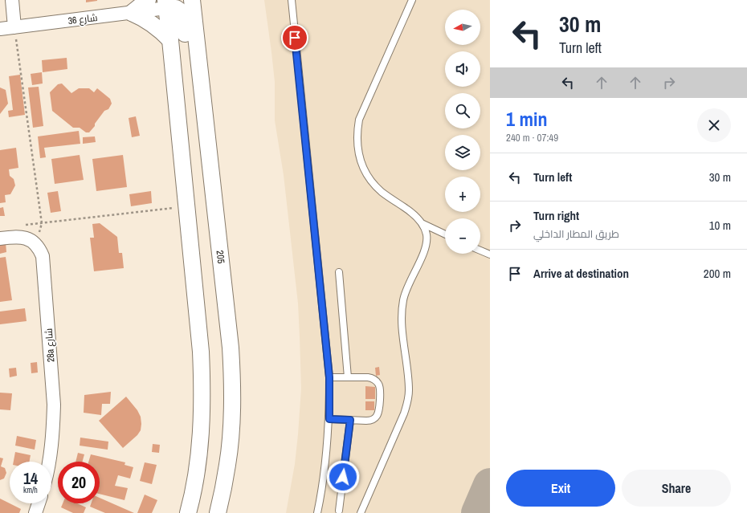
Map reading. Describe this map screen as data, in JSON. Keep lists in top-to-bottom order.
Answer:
{
  "streets": {
    "street": ["شارع 36", "205", "28a شارع"]
  },
  "north": "left",
  "page": {
    "turn": ["30 m", "Turn left"],
    "map_buttons": ["+", "−"],
    "heading": ["1 min", "240 m · 07:49"],
    "list": [
      {
        "name": "Turn left",
        "value": "30 m"
      },
      {
        "name": "Turn right",
        "note": "طريق المطار الداخلي",
        "value": "10 m"
      },
      {
        "name": "Arrive at destination",
        "value": "200 m"
      }
    ],
    "speed": "14 km/h",
    "limit": "20",
    "buttons": ["Exit", "Share"]
  }
}
